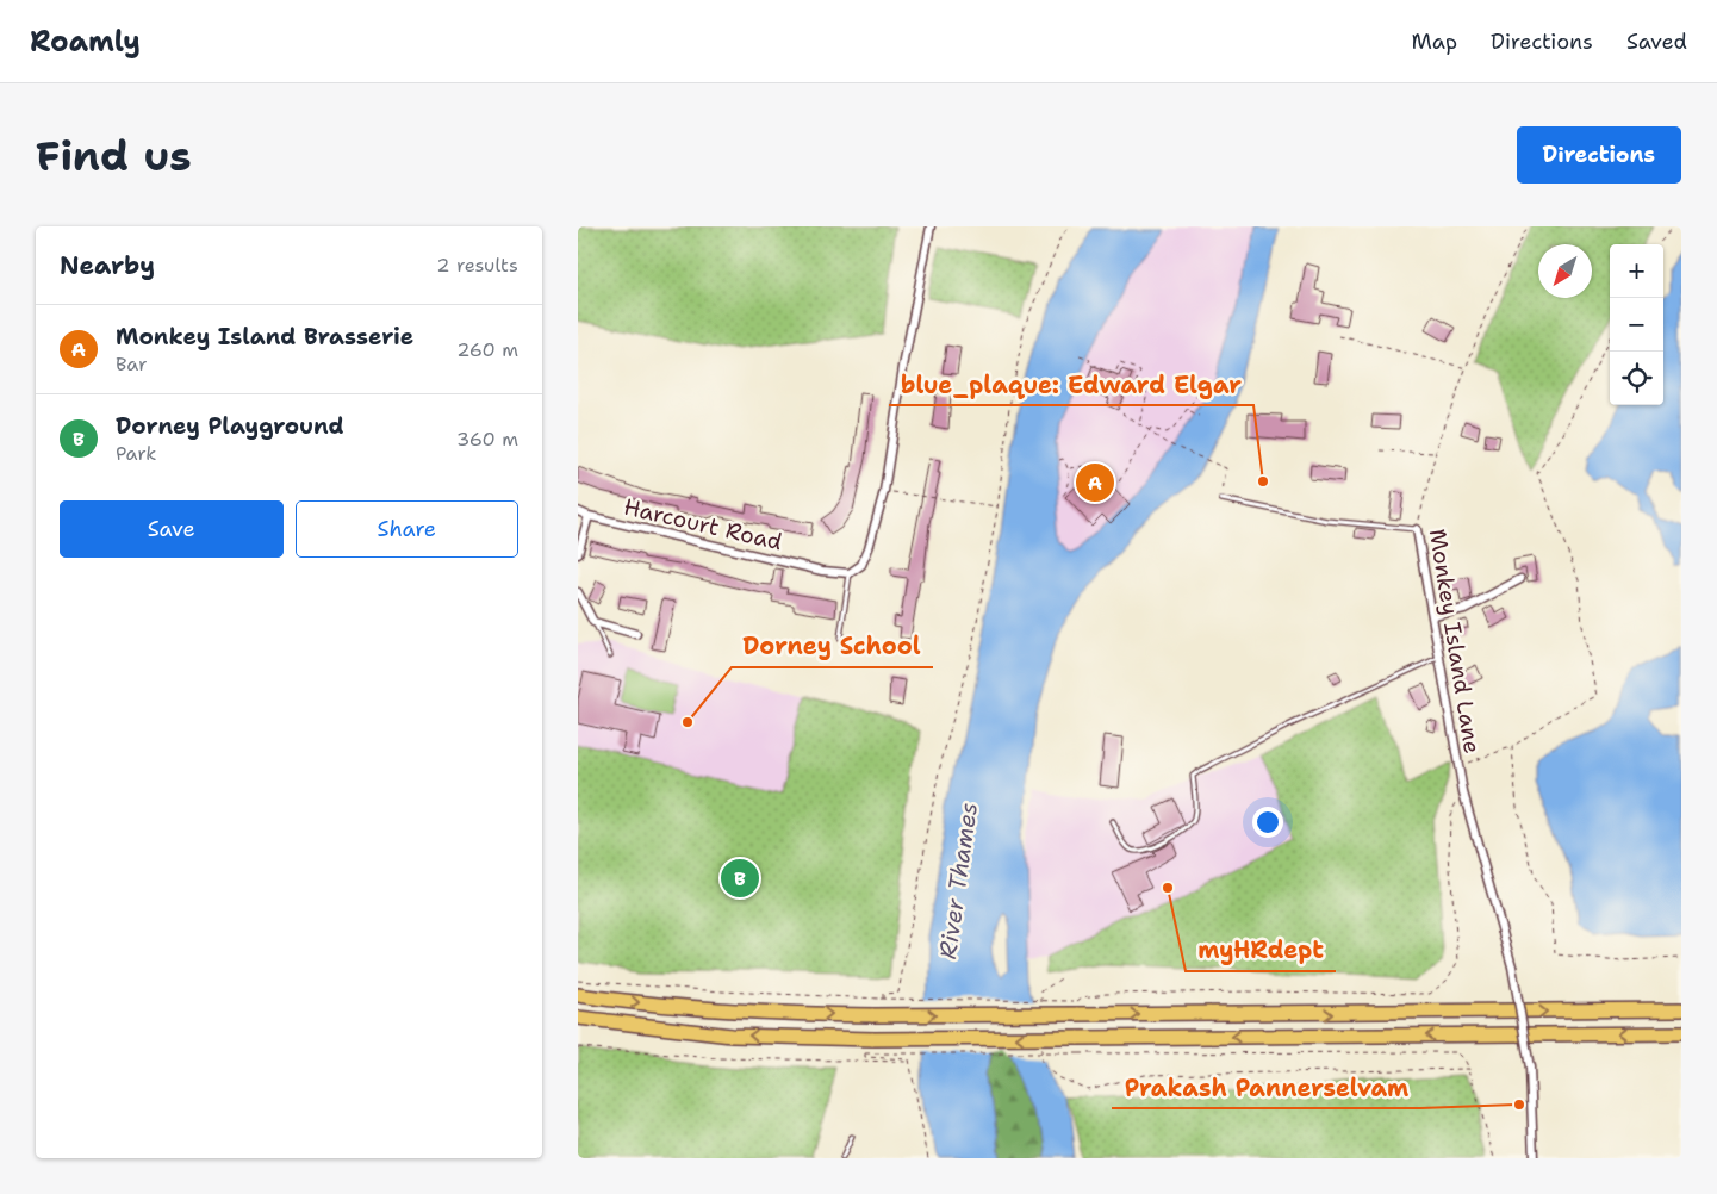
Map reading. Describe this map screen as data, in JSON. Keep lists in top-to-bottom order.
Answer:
{
  "streets": {
    "street": ["Harcourt Road", "Monkey Island Lane"]
  },
  "water": ["River Thames"],
  "places": [
    "blue_plaque: Edward Elgar",
    "Dorney School",
    "myHRdept",
    "Prakash Pannerselvam"
  ],
  "north": "bottom left",
  "page": {
    "header": "Roamly",
    "nav": ["Map", "Directions", "Saved"],
    "buttons": [
      "Directions",
      ["Save", "Share"]
    ],
    "title": "Find us",
    "heading": ["Nearby", "2 results"],
    "map_buttons": ["+", "−"],
    "list": [
      {
        "mark": "A",
        "name": "Monkey Island Brasserie",
        "note": "Bar",
        "value": "260 m"
      },
      {
        "mark": "B",
        "name": "Dorney Playground",
        "note": "Park",
        "value": "360 m"
      }
    ],
    "pins": ["A", "B"]
  }
}
